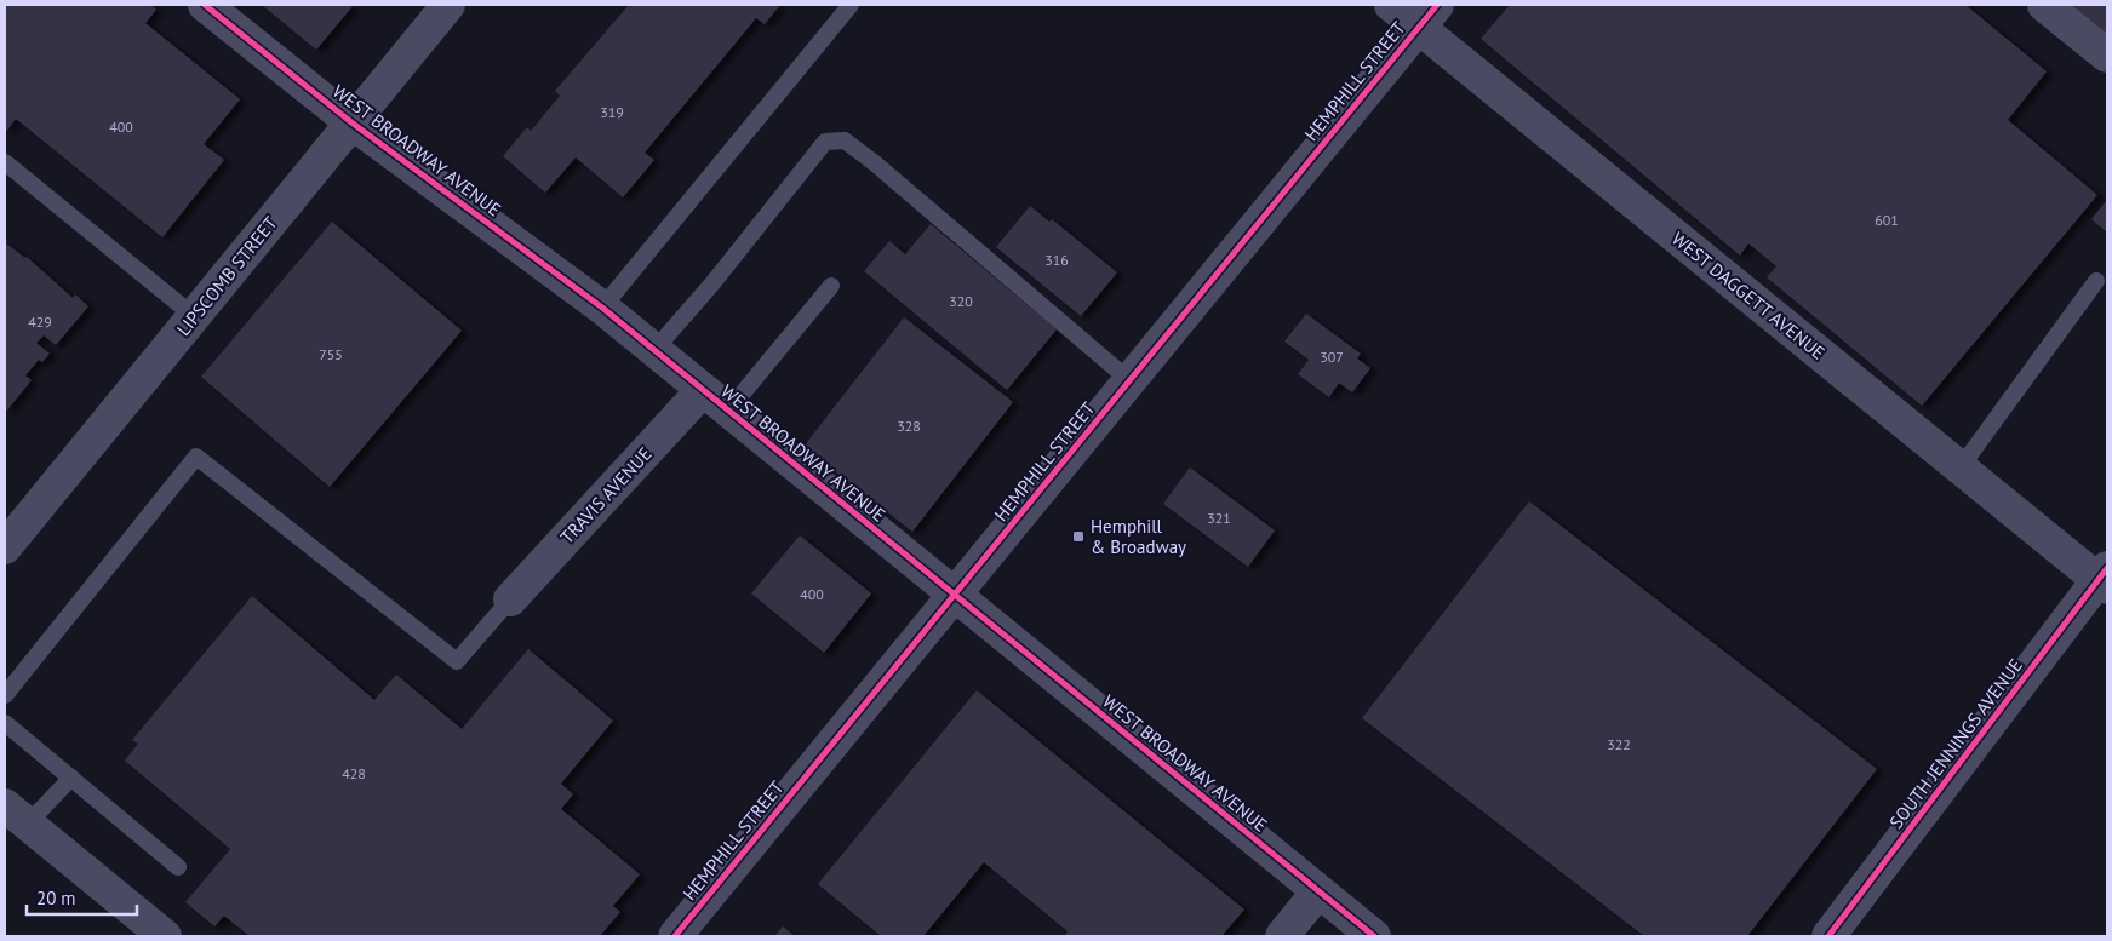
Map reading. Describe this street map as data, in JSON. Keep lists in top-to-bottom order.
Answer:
{
  "streets": {
    "street": [
      "HEMPHILL STREET",
      "WEST BROADWAY AVENUE",
      "LIPSCOMB STREET",
      "WEST DAGGETT AVENUE",
      "TRAVIS AVENUE",
      "SOUTH JENNINGS AVENUE"
    ]
  },
  "crossings": [
    ["HEMPHILL STREET", "WEST BROADWAY AVENUE"],
    ["HEMPHILL STREET", "WEST DAGGETT AVENUE"],
    ["WEST BROADWAY AVENUE", "LIPSCOMB STREET"],
    ["WEST BROADWAY AVENUE", "TRAVIS AVENUE"],
    ["WEST DAGGETT AVENUE", "SOUTH JENNINGS AVENUE"]
  ],
  "places": {
    "transit": ["Hemphill & Broadway"]
  },
  "house_numbers": [
    "319",
    "400",
    "601",
    "316",
    "320",
    "429",
    "755",
    "307",
    "328",
    "321",
    "400",
    "322",
    "428"
  ],
  "scale_bar": "20 m"
}
